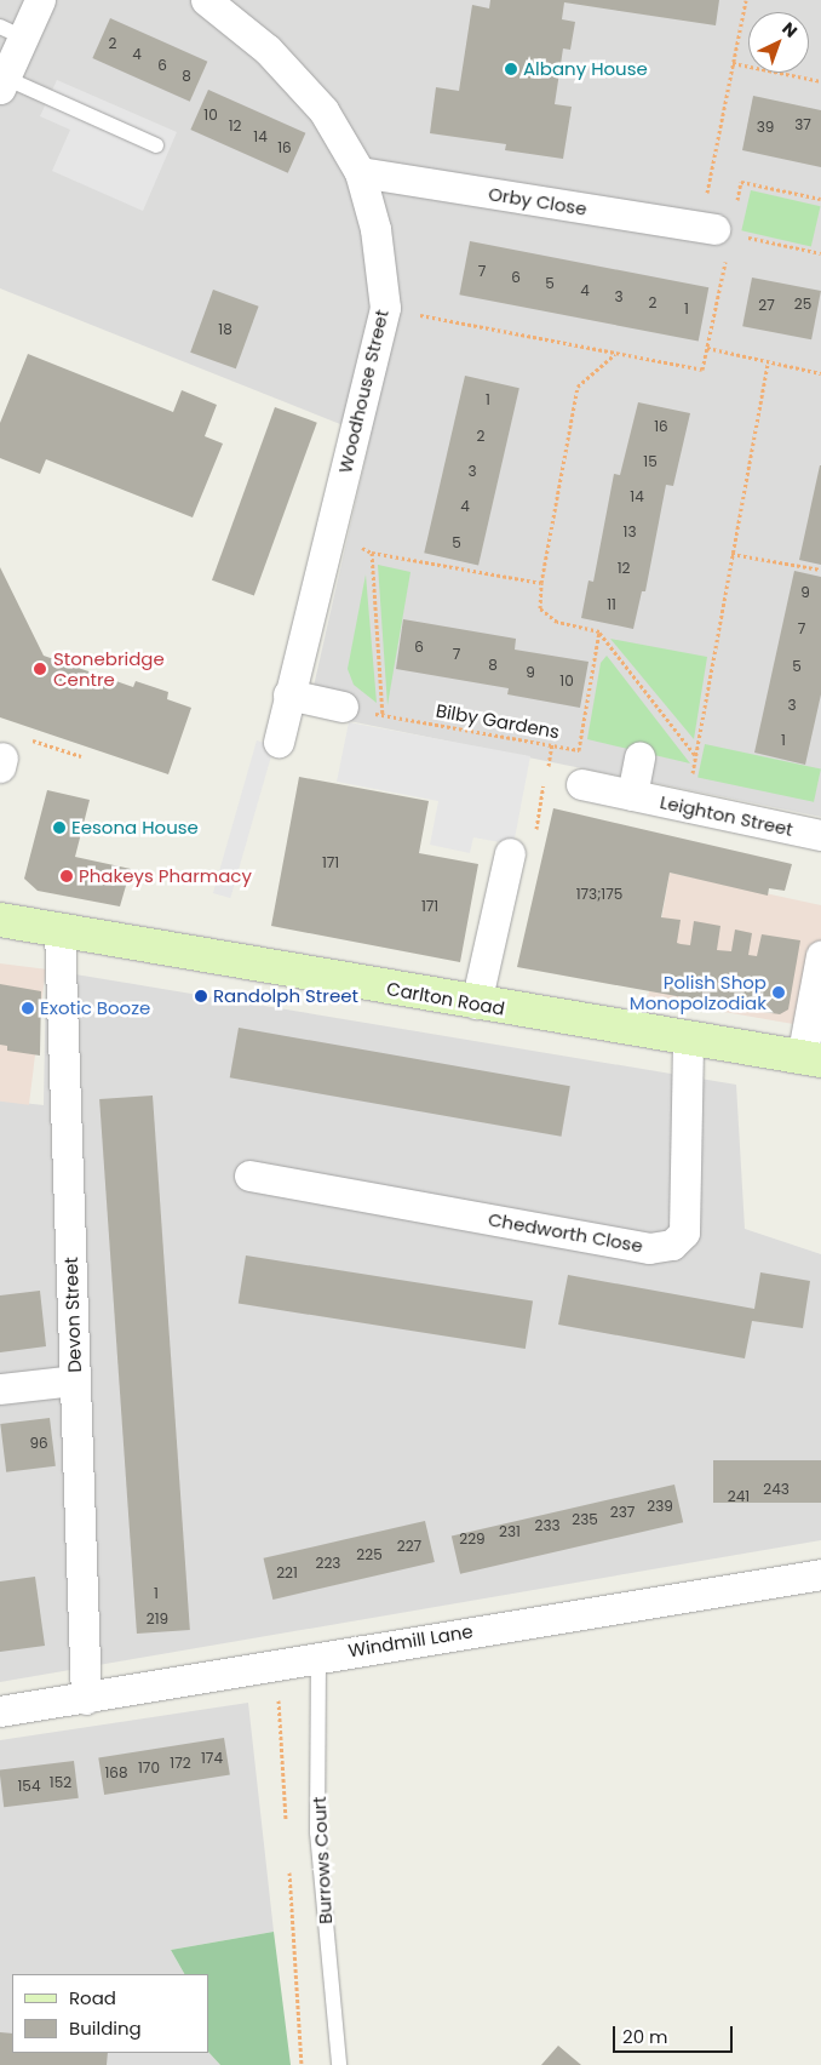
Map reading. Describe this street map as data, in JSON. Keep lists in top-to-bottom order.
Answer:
{
  "streets": {
    "main road": ["Carlton Road"],
    "street": [
      "Orby Close",
      "Woodhouse Street",
      "Leighton Street",
      "Chedworth Close",
      "Devon Street",
      "Windmill Lane"
    ],
    "lane": ["Burrows Court"],
    "path": ["Bilby Gardens"]
  },
  "crossings": [
    ["Orby Close", "Woodhouse Street"],
    ["Carlton Road", "Chedworth Close"],
    ["Carlton Road", "Devon Street"],
    ["Devon Street", "Windmill Lane"],
    ["Windmill Lane", "Burrows Court"]
  ],
  "places": [
    "Albany House",
    "Stonebridge Centre",
    "Eesona House",
    "Phakeys Pharmacy",
    "Polish Shop Monopolzodiak",
    "Randolph Street",
    "Exotic Booze"
  ],
  "house_numbers": [
    "2",
    "4",
    "6",
    "8",
    "10",
    "37",
    "12",
    "39",
    "14",
    "16",
    "7",
    "6",
    "5",
    "4",
    "3",
    "2",
    "25",
    "27",
    "1",
    "18",
    "1",
    "16",
    "2",
    "15",
    "3",
    "14",
    "4",
    "13",
    "5",
    "12",
    "9",
    "11",
    "7",
    "6",
    "7",
    "8",
    "5",
    "9",
    "10",
    "3",
    "1",
    "171",
    "173;175",
    "171",
    "96",
    "243",
    "241",
    "239",
    "237",
    "235",
    "233",
    "231",
    "229",
    "227",
    "225",
    "223",
    "221",
    "1",
    "219",
    "174",
    "172",
    "170",
    "168",
    "152",
    "154"
  ],
  "legend": ["Road", "Building"],
  "scale_bar": "20 m",
  "north": "top right"
}
